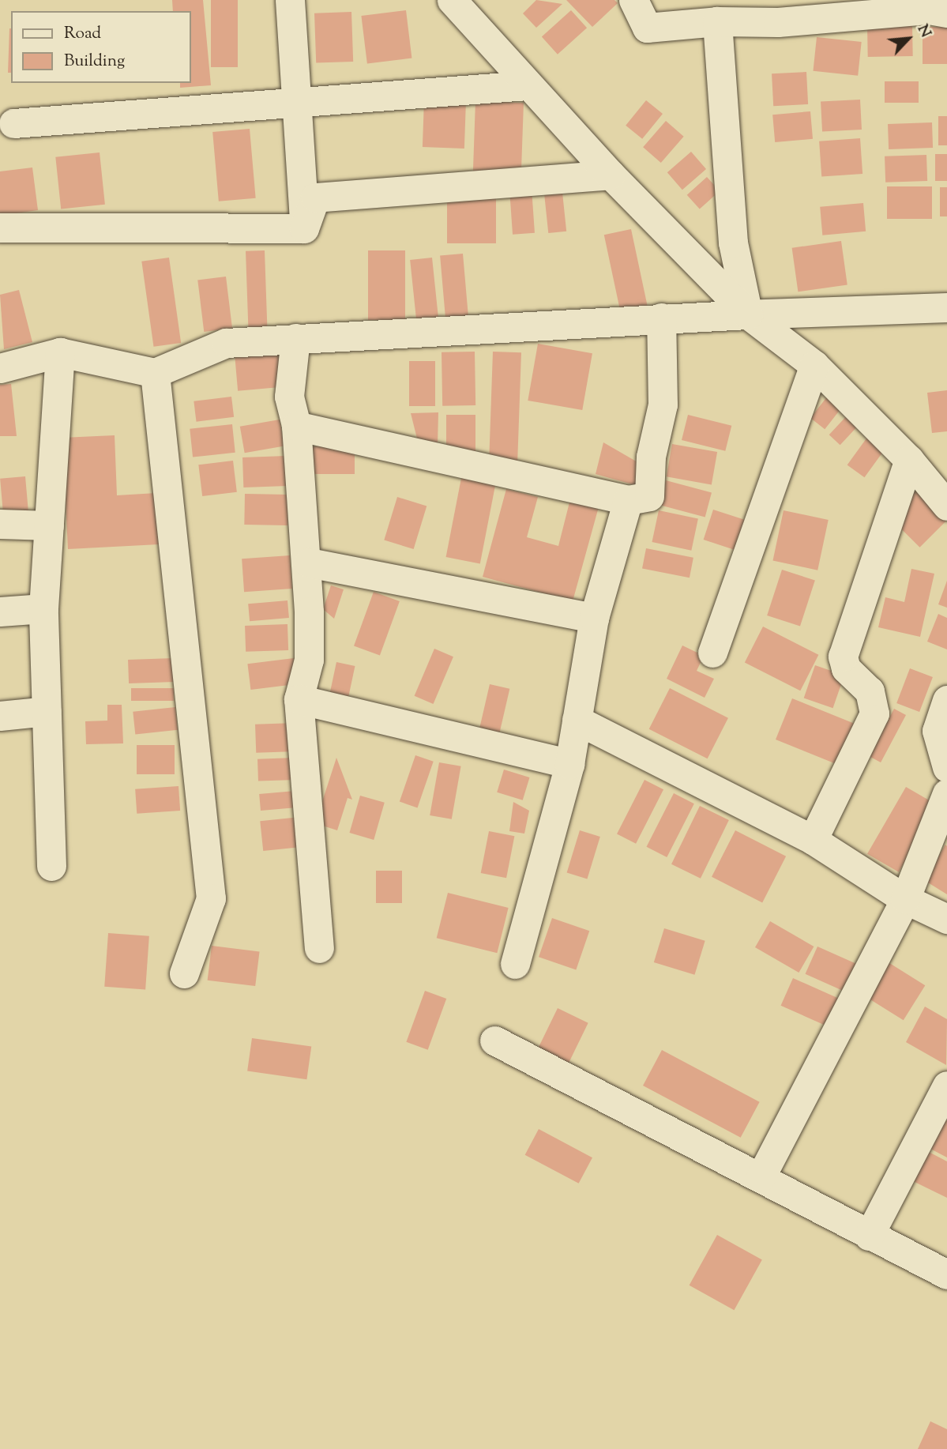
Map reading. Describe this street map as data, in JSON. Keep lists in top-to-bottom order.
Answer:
{
  "legend": ["Road", "Building"],
  "north": "top right"
}
